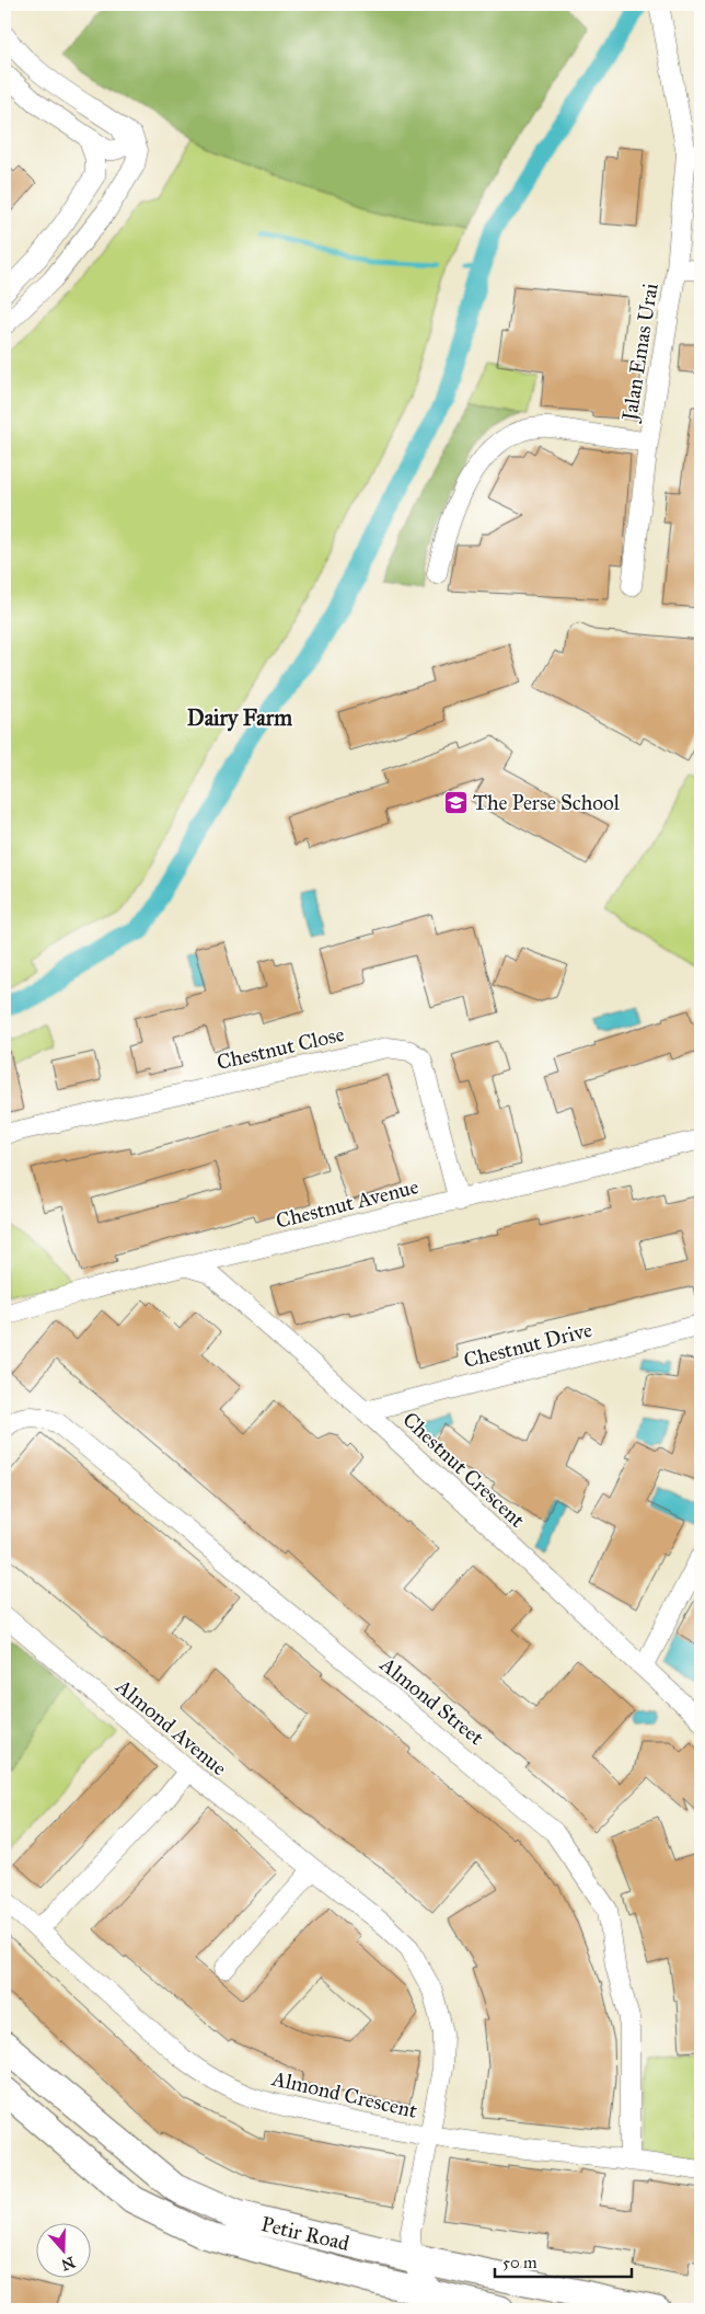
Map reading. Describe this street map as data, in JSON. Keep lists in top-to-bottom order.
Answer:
{
  "streets": {
    "main road": ["Petir Road"],
    "street": [
      "Jalan Emas Urai",
      "Chestnut Close",
      "Chestnut Avenue",
      "Chestnut Drive",
      "Chestnut Crescent",
      "Almond Street",
      "Almond Avenue",
      "Almond Crescent"
    ]
  },
  "crossings": [
    ["Chestnut Close", "Chestnut Avenue"],
    ["Chestnut Avenue", "Chestnut Crescent"],
    ["Chestnut Drive", "Chestnut Crescent"],
    ["Almond Street", "Almond Crescent"],
    ["Almond Avenue", "Almond Crescent"],
    ["Almond Avenue", "Petir Road"]
  ],
  "districts": ["Dairy Farm"],
  "places": {
    "school or university": ["The Perse School"]
  },
  "scale_bar": "50 m",
  "north": "bottom"
}
